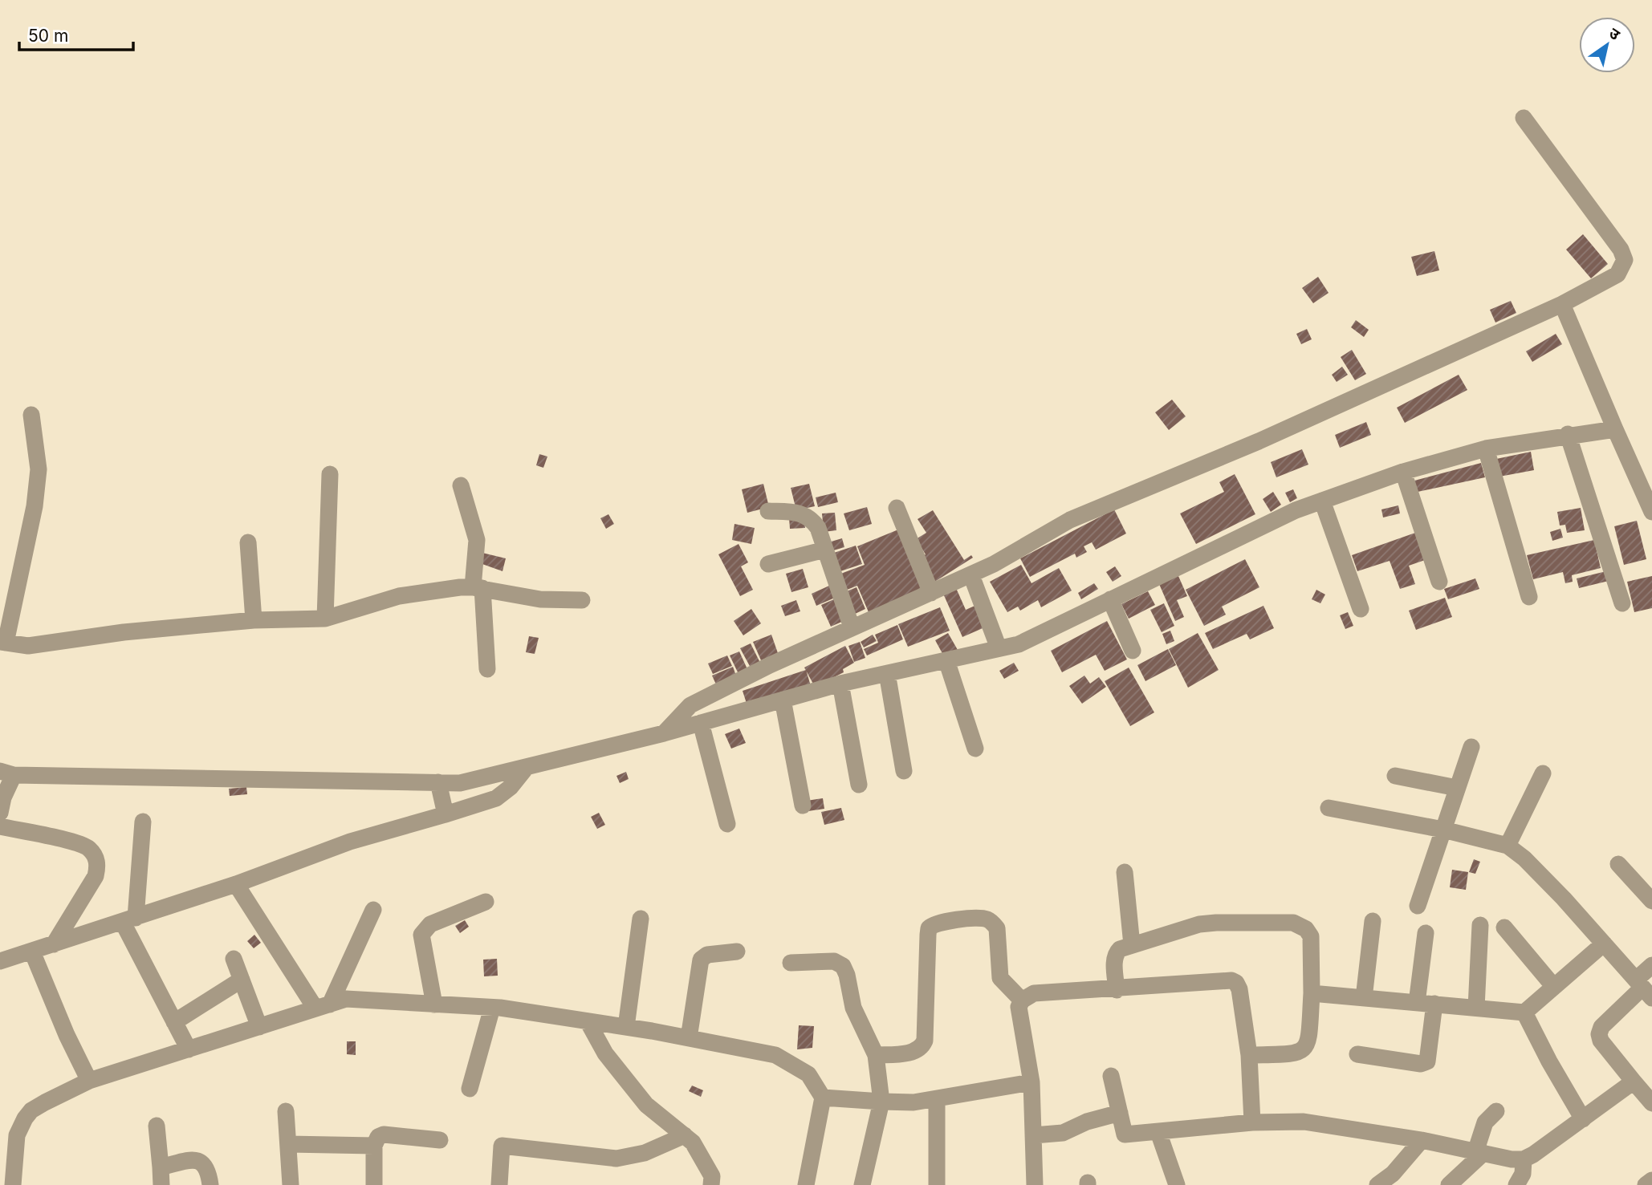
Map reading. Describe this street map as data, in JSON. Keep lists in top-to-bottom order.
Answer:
{
  "scale_bar": "50 m",
  "north": "top right"
}
